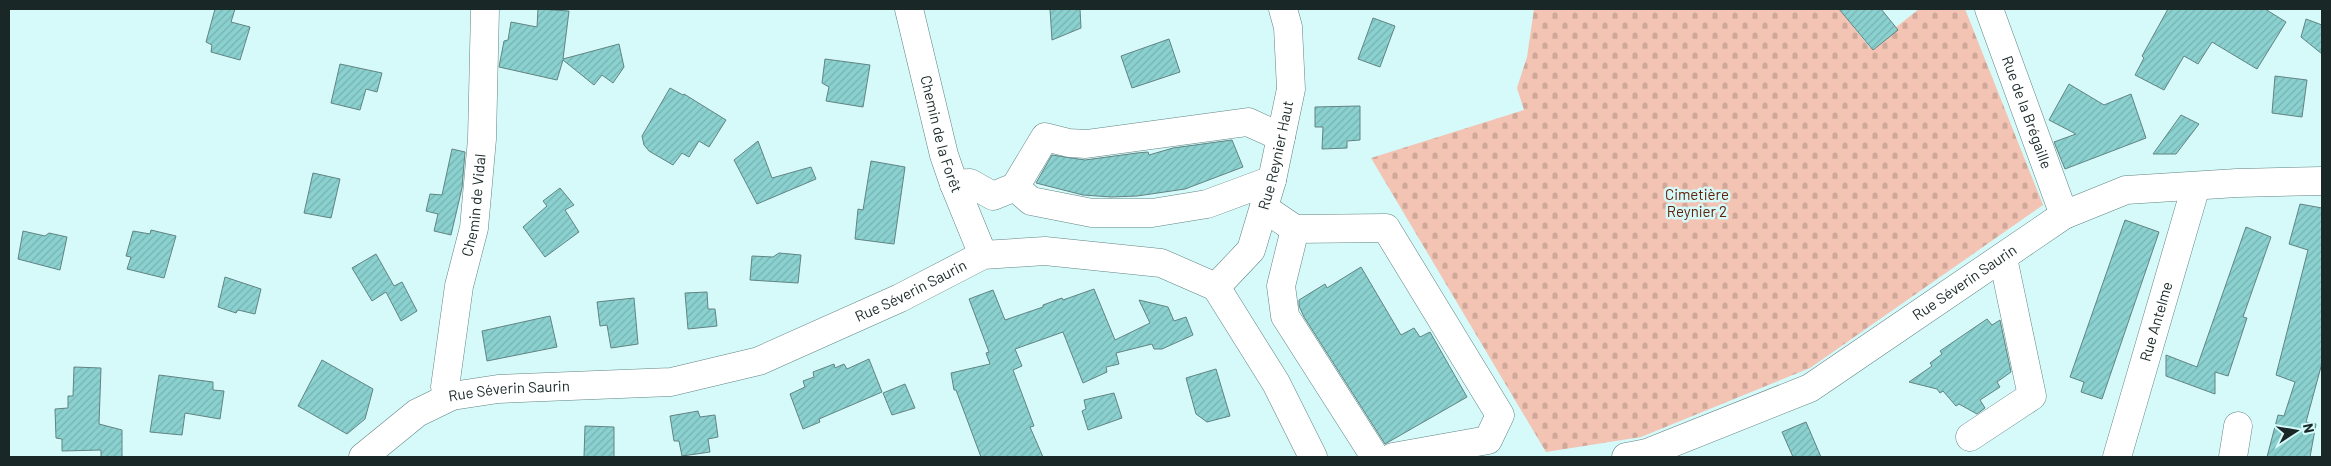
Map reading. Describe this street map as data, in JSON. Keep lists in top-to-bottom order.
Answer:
{
  "streets": {
    "street": [
      "Rue de la Brégaille",
      "Chemin de la Forêt",
      "Rue Reynier Haut",
      "Chemin de Vidal",
      "Rue Séverin Saurin",
      "Rue Antelme"
    ]
  },
  "crossings": [
    ["Rue de la Brégaille", "Rue Séverin Saurin"],
    ["Chemin de la Forêt", "Rue Séverin Saurin"],
    ["Rue Reynier Haut", "Rue Séverin Saurin"],
    ["Chemin de Vidal", "Rue Séverin Saurin"],
    ["Rue Séverin Saurin", "Rue Antelme"]
  ],
  "parks": ["Cimetière Reynier 2"],
  "north": "right"
}
